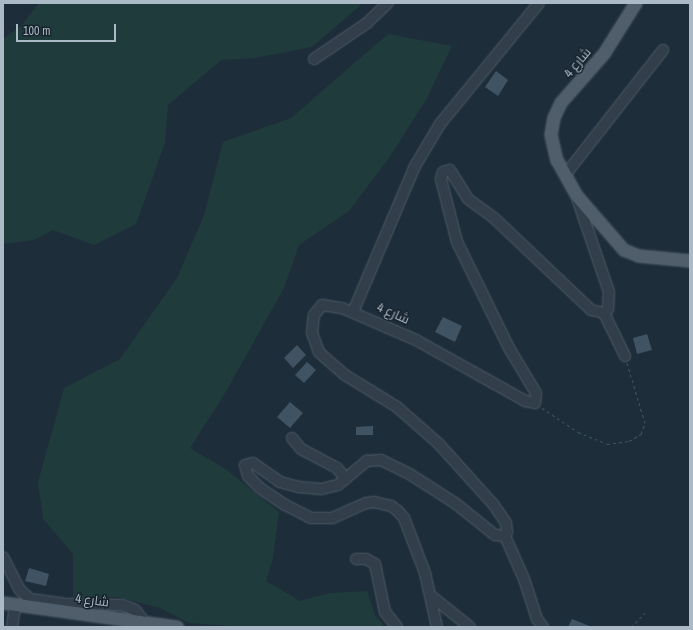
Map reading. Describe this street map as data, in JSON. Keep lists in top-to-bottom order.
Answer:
{
  "streets": {
    "main road": ["شارع 4"]
  },
  "scale_bar": "100 m"
}
